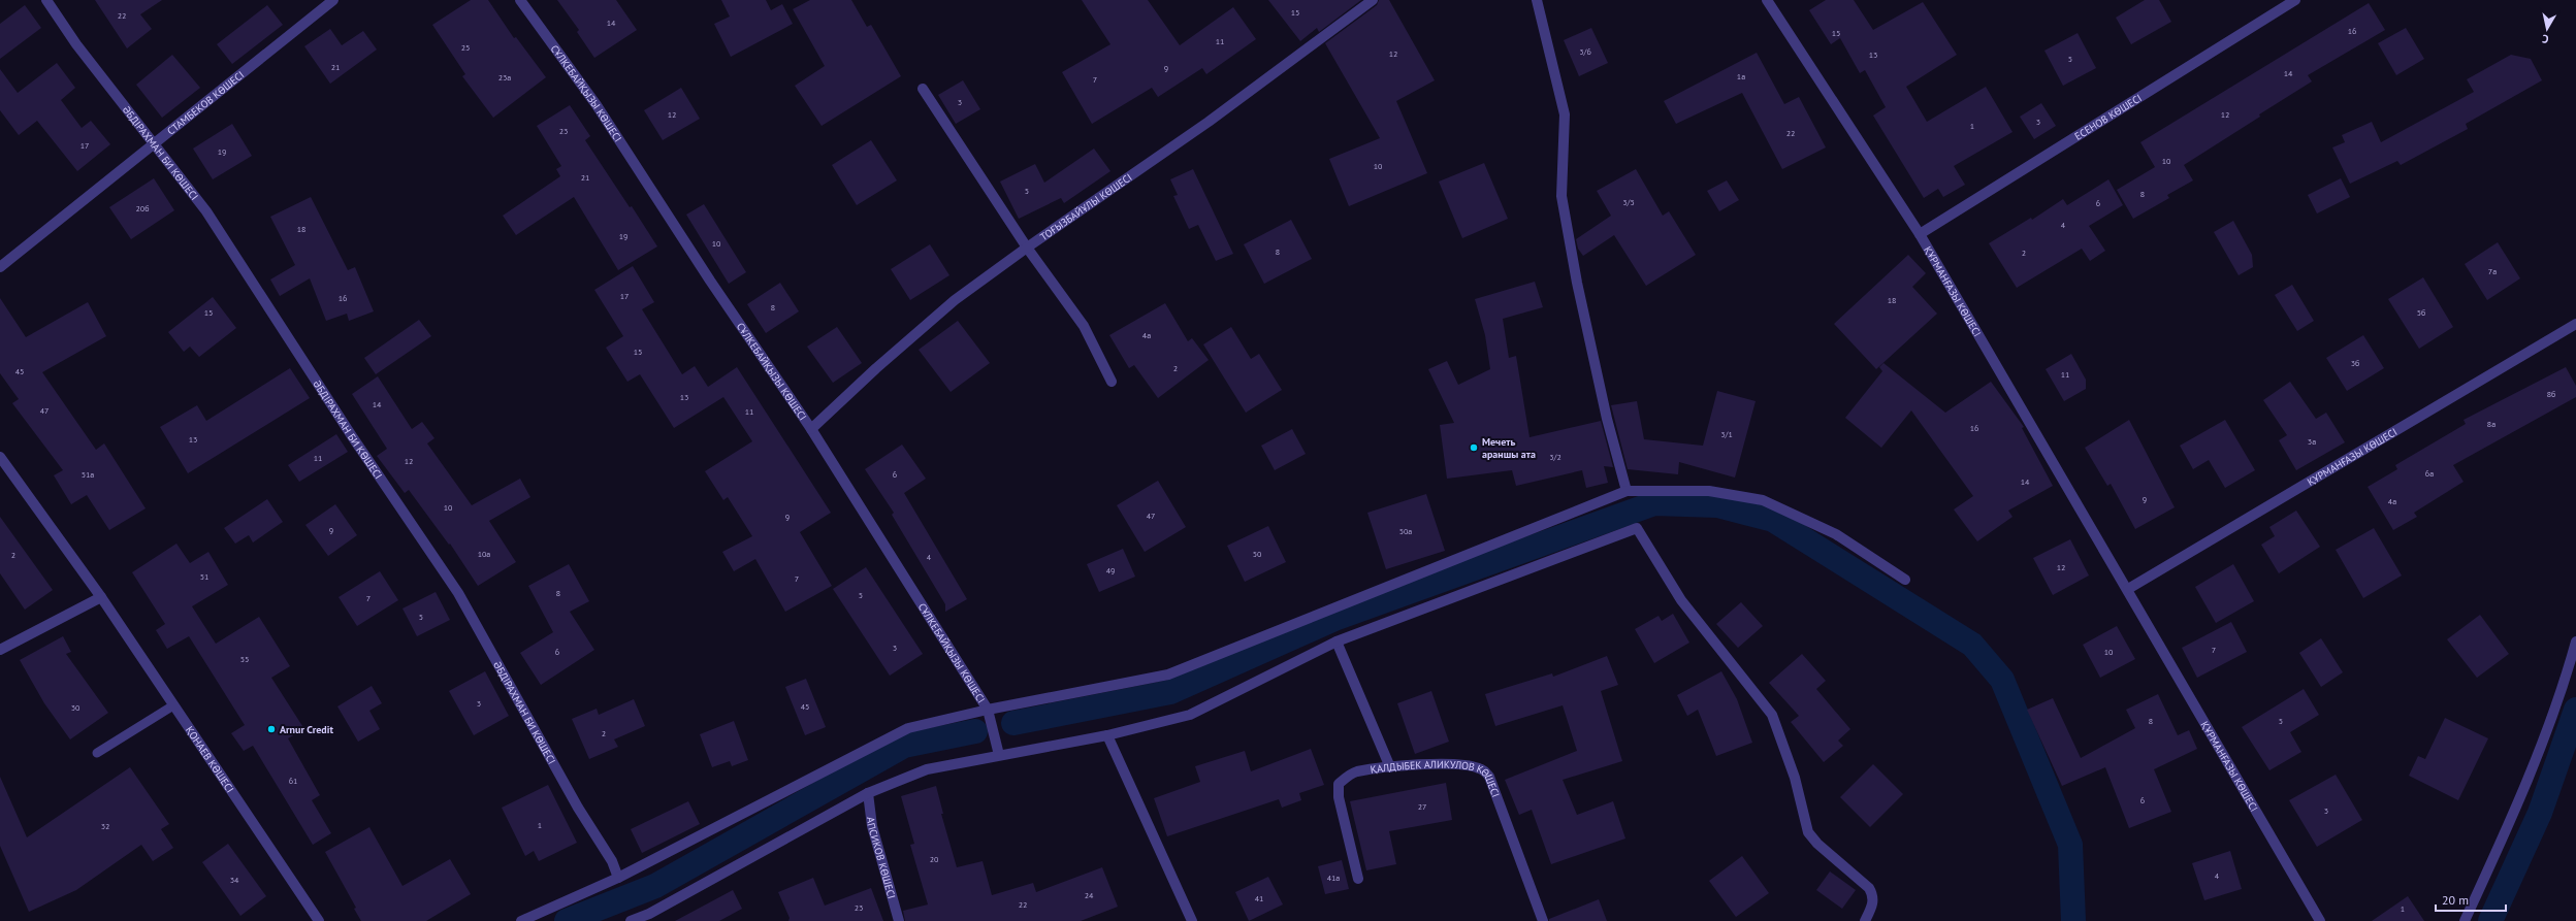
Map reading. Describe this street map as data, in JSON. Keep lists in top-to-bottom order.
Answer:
{
  "streets": {
    "street": [
      "СҰЛКЕБАЙҚЫЗЫ КӨШЕСІ",
      "СТАМБЕКОВ КӨШЕСІ",
      "ЕСЕНОВ КӨШЕСІ",
      "ӘБДІРАХМАН БИ КӨШЕСІ",
      "ТОҒЫЗБАЙҰЛЫ КӨШЕСІ",
      "ҚҰРМАНҒАЗЫ КӨШЕСІ",
      "ҚОНАЕВ КӨШЕСІ",
      "ҚАЛДЫБЕК АЛИКУЛОВ КӨШЕСІ",
      "АПСИКОВ КӨШЕСІ"
    ]
  },
  "crossings": [
    ["СҰЛКЕБАЙҚЫЗЫ КӨШЕСІ", "ТОҒЫЗБАЙҰЛЫ КӨШЕСІ"],
    ["СТАМБЕКОВ КӨШЕСІ", "ӘБДІРАХМАН БИ КӨШЕСІ"],
    ["ЕСЕНОВ КӨШЕСІ", "ҚҰРМАНҒАЗЫ КӨШЕСІ"]
  ],
  "places": ["Мечеть араншы ата", "Arnur Credit"],
  "house_numbers": [
    "15",
    "22",
    "14",
    "16",
    "15",
    "11",
    "25",
    "3/6",
    "12",
    "13",
    "5",
    "21",
    "9",
    "14",
    "1а",
    "23а",
    "7",
    "3",
    "12",
    "12",
    "3",
    "1",
    "23",
    "22",
    "17",
    "19",
    "10",
    "10",
    "21",
    "5",
    "8",
    "3/5",
    "6",
    "20б",
    "4",
    "18",
    "19",
    "10",
    "8",
    "2",
    "7а",
    "17",
    "16",
    "18",
    "8",
    "15",
    "5б",
    "4а",
    "15",
    "3б",
    "2",
    "45",
    "11",
    "8б",
    "13",
    "14",
    "47",
    "11",
    "8а",
    "16",
    "3/1",
    "13",
    "3а",
    "3/2",
    "11",
    "12",
    "6а",
    "51а",
    "6",
    "14",
    "9",
    "4а",
    "10",
    "47",
    "9",
    "9",
    "50а",
    "10а",
    "50",
    "2",
    "4",
    "12",
    "49",
    "51",
    "7",
    "8",
    "5",
    "7",
    "5",
    "3",
    "7",
    "6",
    "10",
    "55",
    "3",
    "45",
    "30",
    "8",
    "5",
    "2",
    "61",
    "6",
    "27",
    "3",
    "1",
    "32",
    "20",
    "4",
    "41а",
    "34",
    "24",
    "41",
    "22",
    "23",
    "1"
  ],
  "scale_bar": "20 m",
  "north": "bottom"
}
